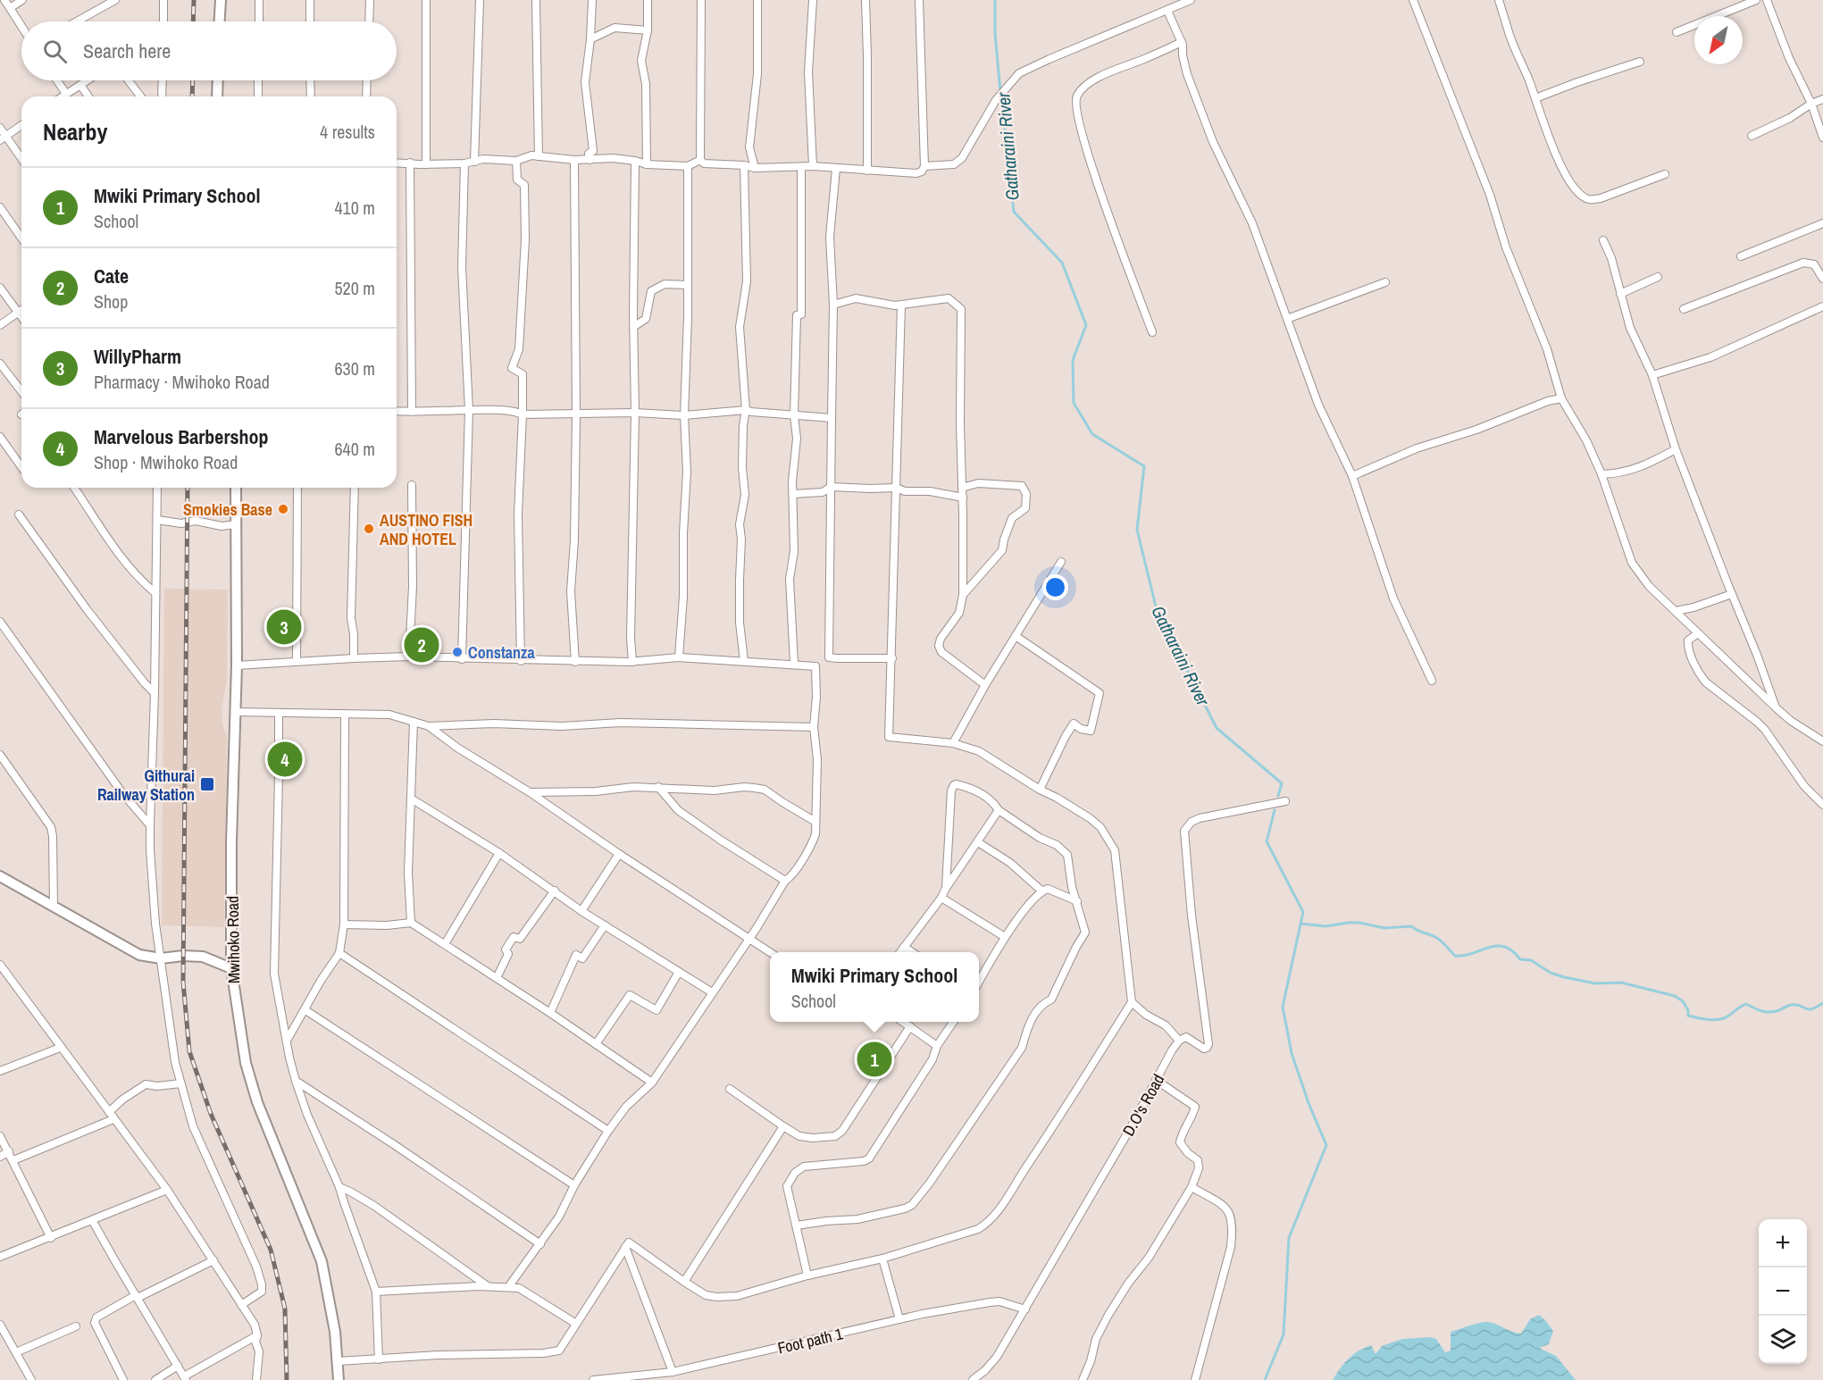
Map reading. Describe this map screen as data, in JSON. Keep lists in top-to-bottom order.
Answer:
{
  "streets": {
    "street": ["Mwihoko Road", "D.O's Road", "Foot path 1"]
  },
  "crossings": [
    ["D.O's Road", "Foot path 1"]
  ],
  "water": ["Gatharaini River"],
  "places": {
    "other": ["Smokies Base", "AUSTINO FISH AND HOTEL", "Constanza"],
    "transit": ["Githurai Railway Station"]
  },
  "north": "bottom left",
  "page": {
    "search": "Search here",
    "heading": ["Nearby", "4 results"],
    "list": [
      {
        "mark": "1",
        "name": "Mwiki Primary School",
        "note": "School",
        "value": "410 m"
      },
      {
        "mark": "2",
        "name": "Cate",
        "note": "Shop",
        "value": "520 m"
      },
      {
        "mark": "3",
        "name": "WillyPharm",
        "note": "Pharmacy · Mwihoko Road",
        "value": "630 m"
      },
      {
        "mark": "4",
        "name": "Marvelous Barbershop",
        "note": "Shop · Mwihoko Road",
        "value": "640 m"
      }
    ],
    "pins": [
      "3",
      "2",
      "4",
      "1"
    ],
    "popup": ["Mwiki Primary School", "School"],
    "map_buttons": ["+", "−"]
  }
}
